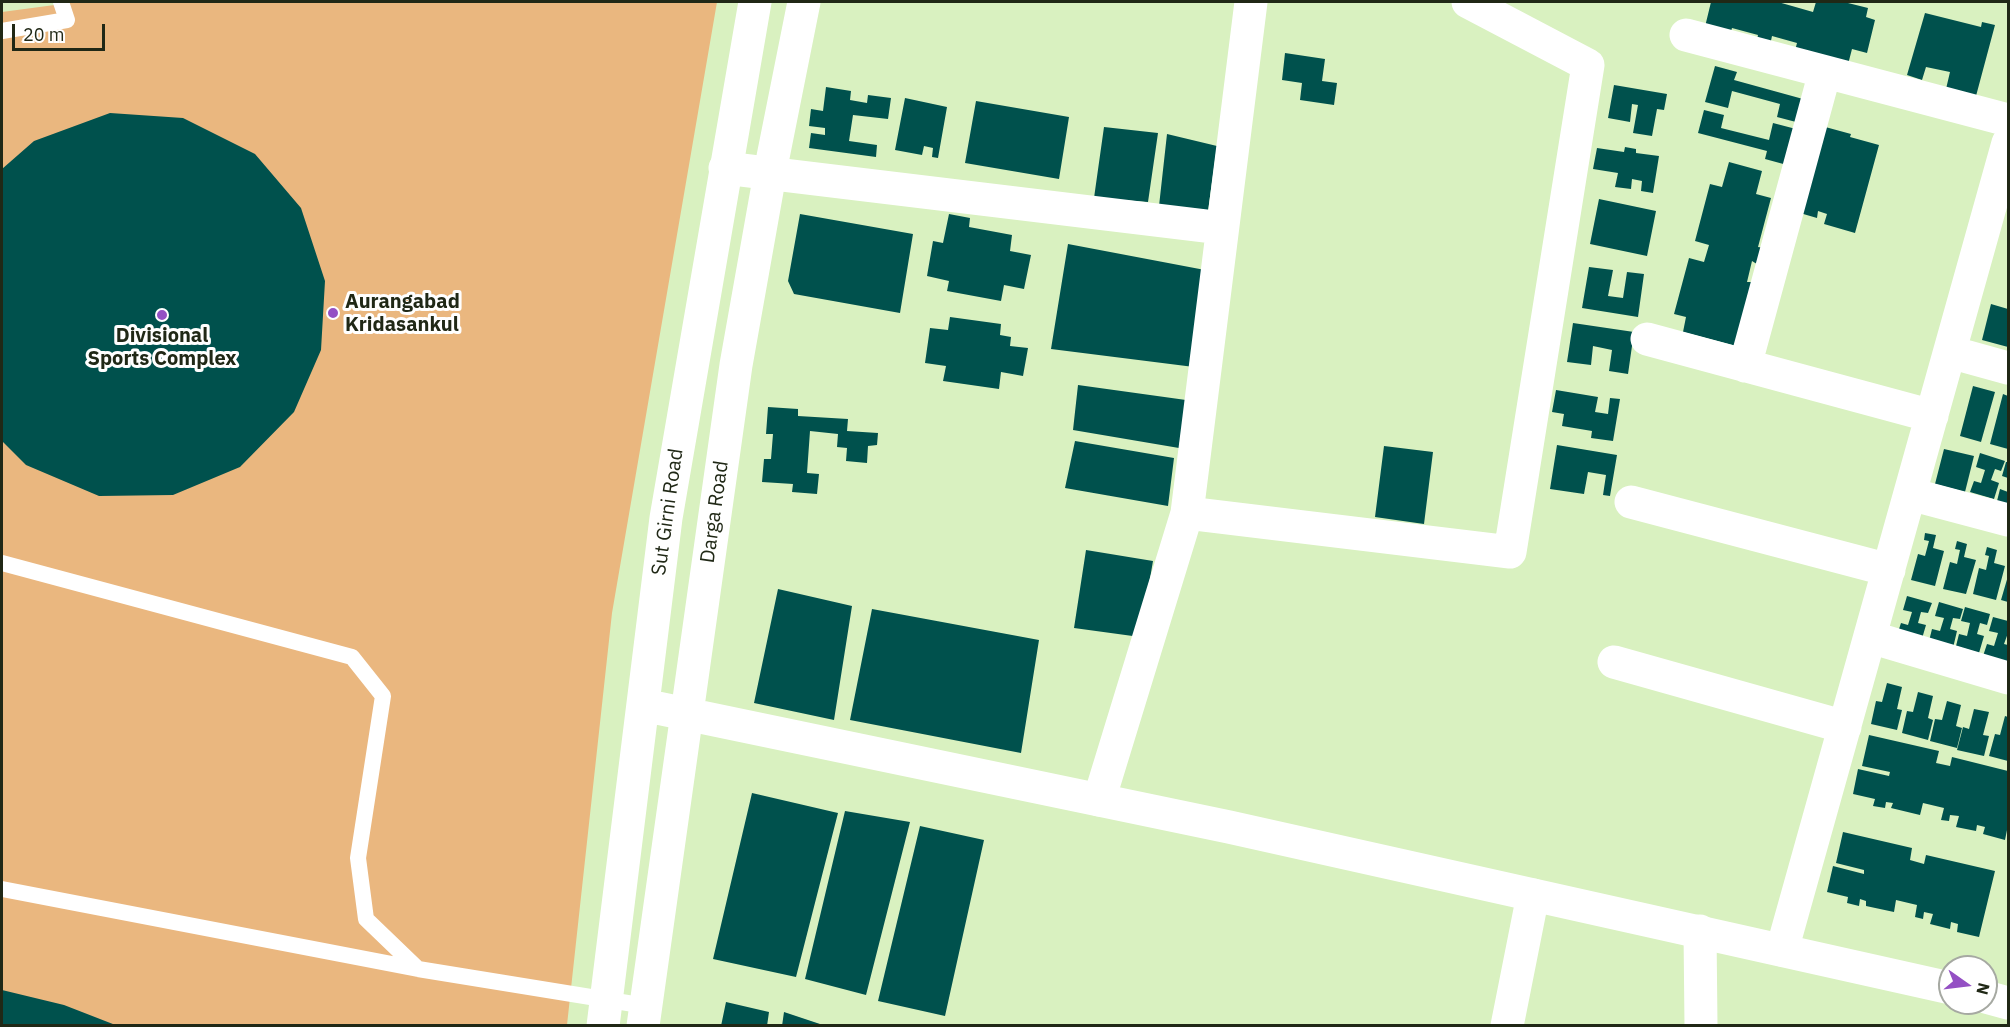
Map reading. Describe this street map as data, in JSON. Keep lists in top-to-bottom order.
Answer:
{
  "streets": {
    "street": ["Sut Girni Road", "Darga Road"]
  },
  "places": ["Aurangabad Kridasankul", "Divisional Sports Complex"],
  "scale_bar": "20 m",
  "north": "right"
}
